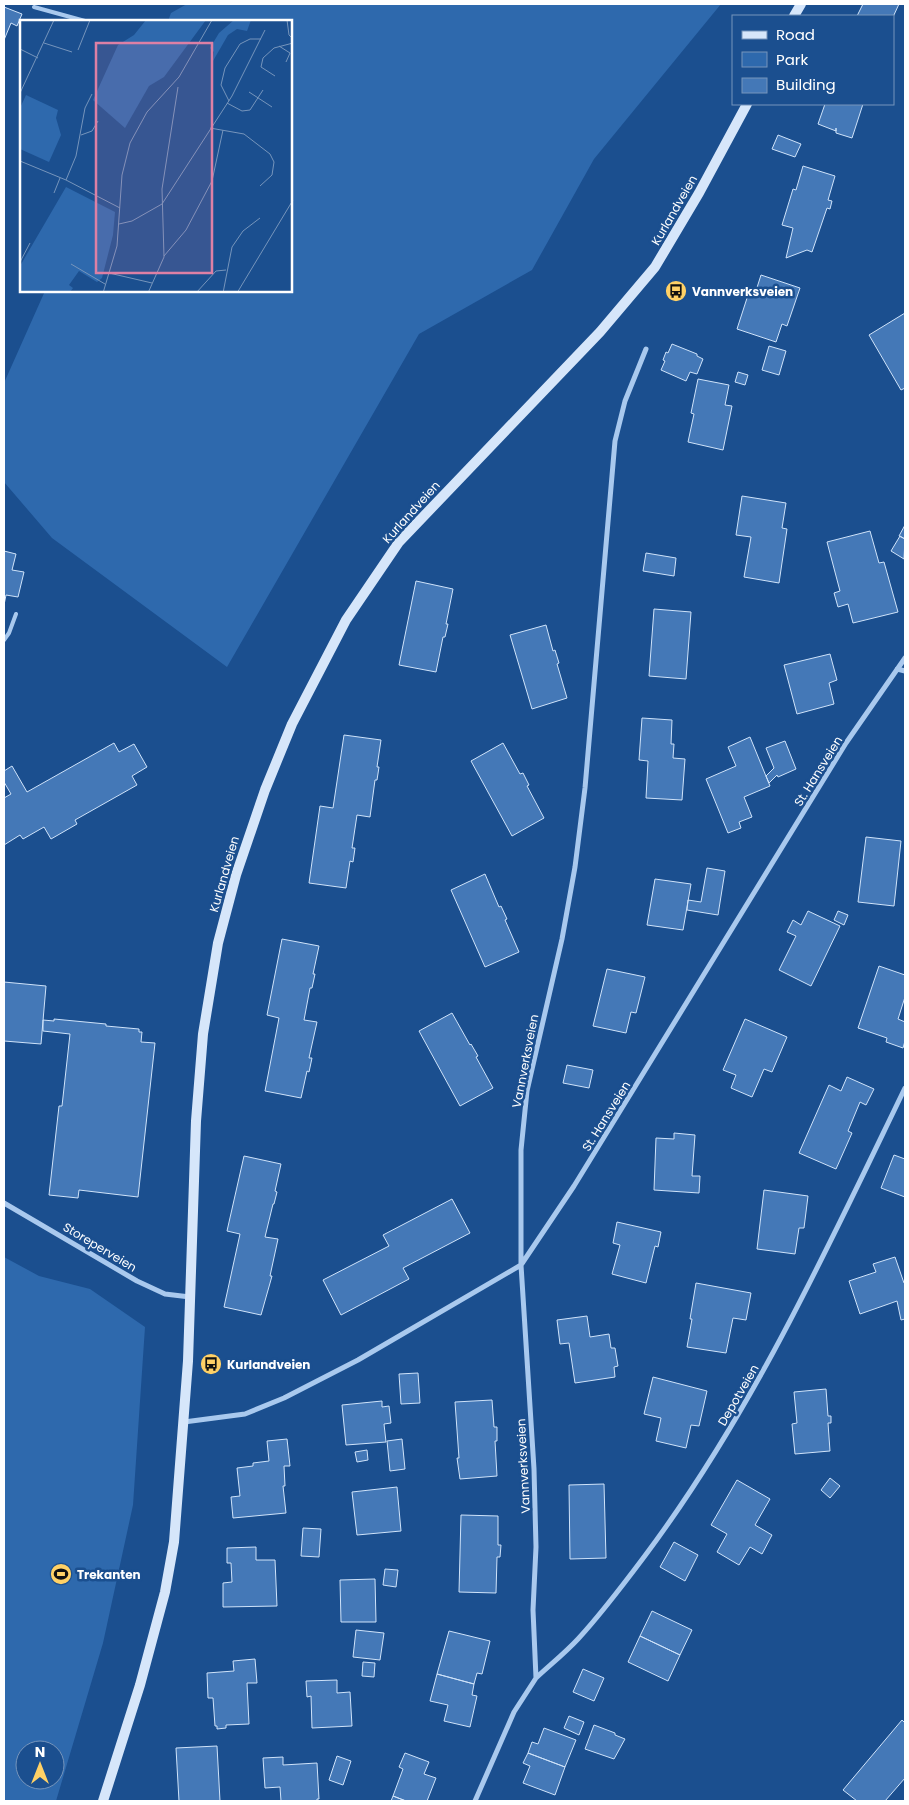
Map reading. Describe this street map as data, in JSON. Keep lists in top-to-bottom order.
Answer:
{
  "streets": {
    "main road": ["Kurlandveien"],
    "street": [
      "St. Hansveien",
      "Vannverksveien",
      "Storeperveien",
      "Depotveien"
    ]
  },
  "crossings": [
    ["Kurlandveien", "St. Hansveien"],
    ["Kurlandveien", "Storeperveien"],
    ["St. Hansveien", "Vannverksveien"],
    ["Vannverksveien", "Depotveien"]
  ],
  "places": {
    "bus stop": ["Vannverksveien", "Kurlandveien"],
    "sports": ["Trekanten"]
  },
  "legend": ["Road", "Park", "Building"],
  "north": "top"
}
